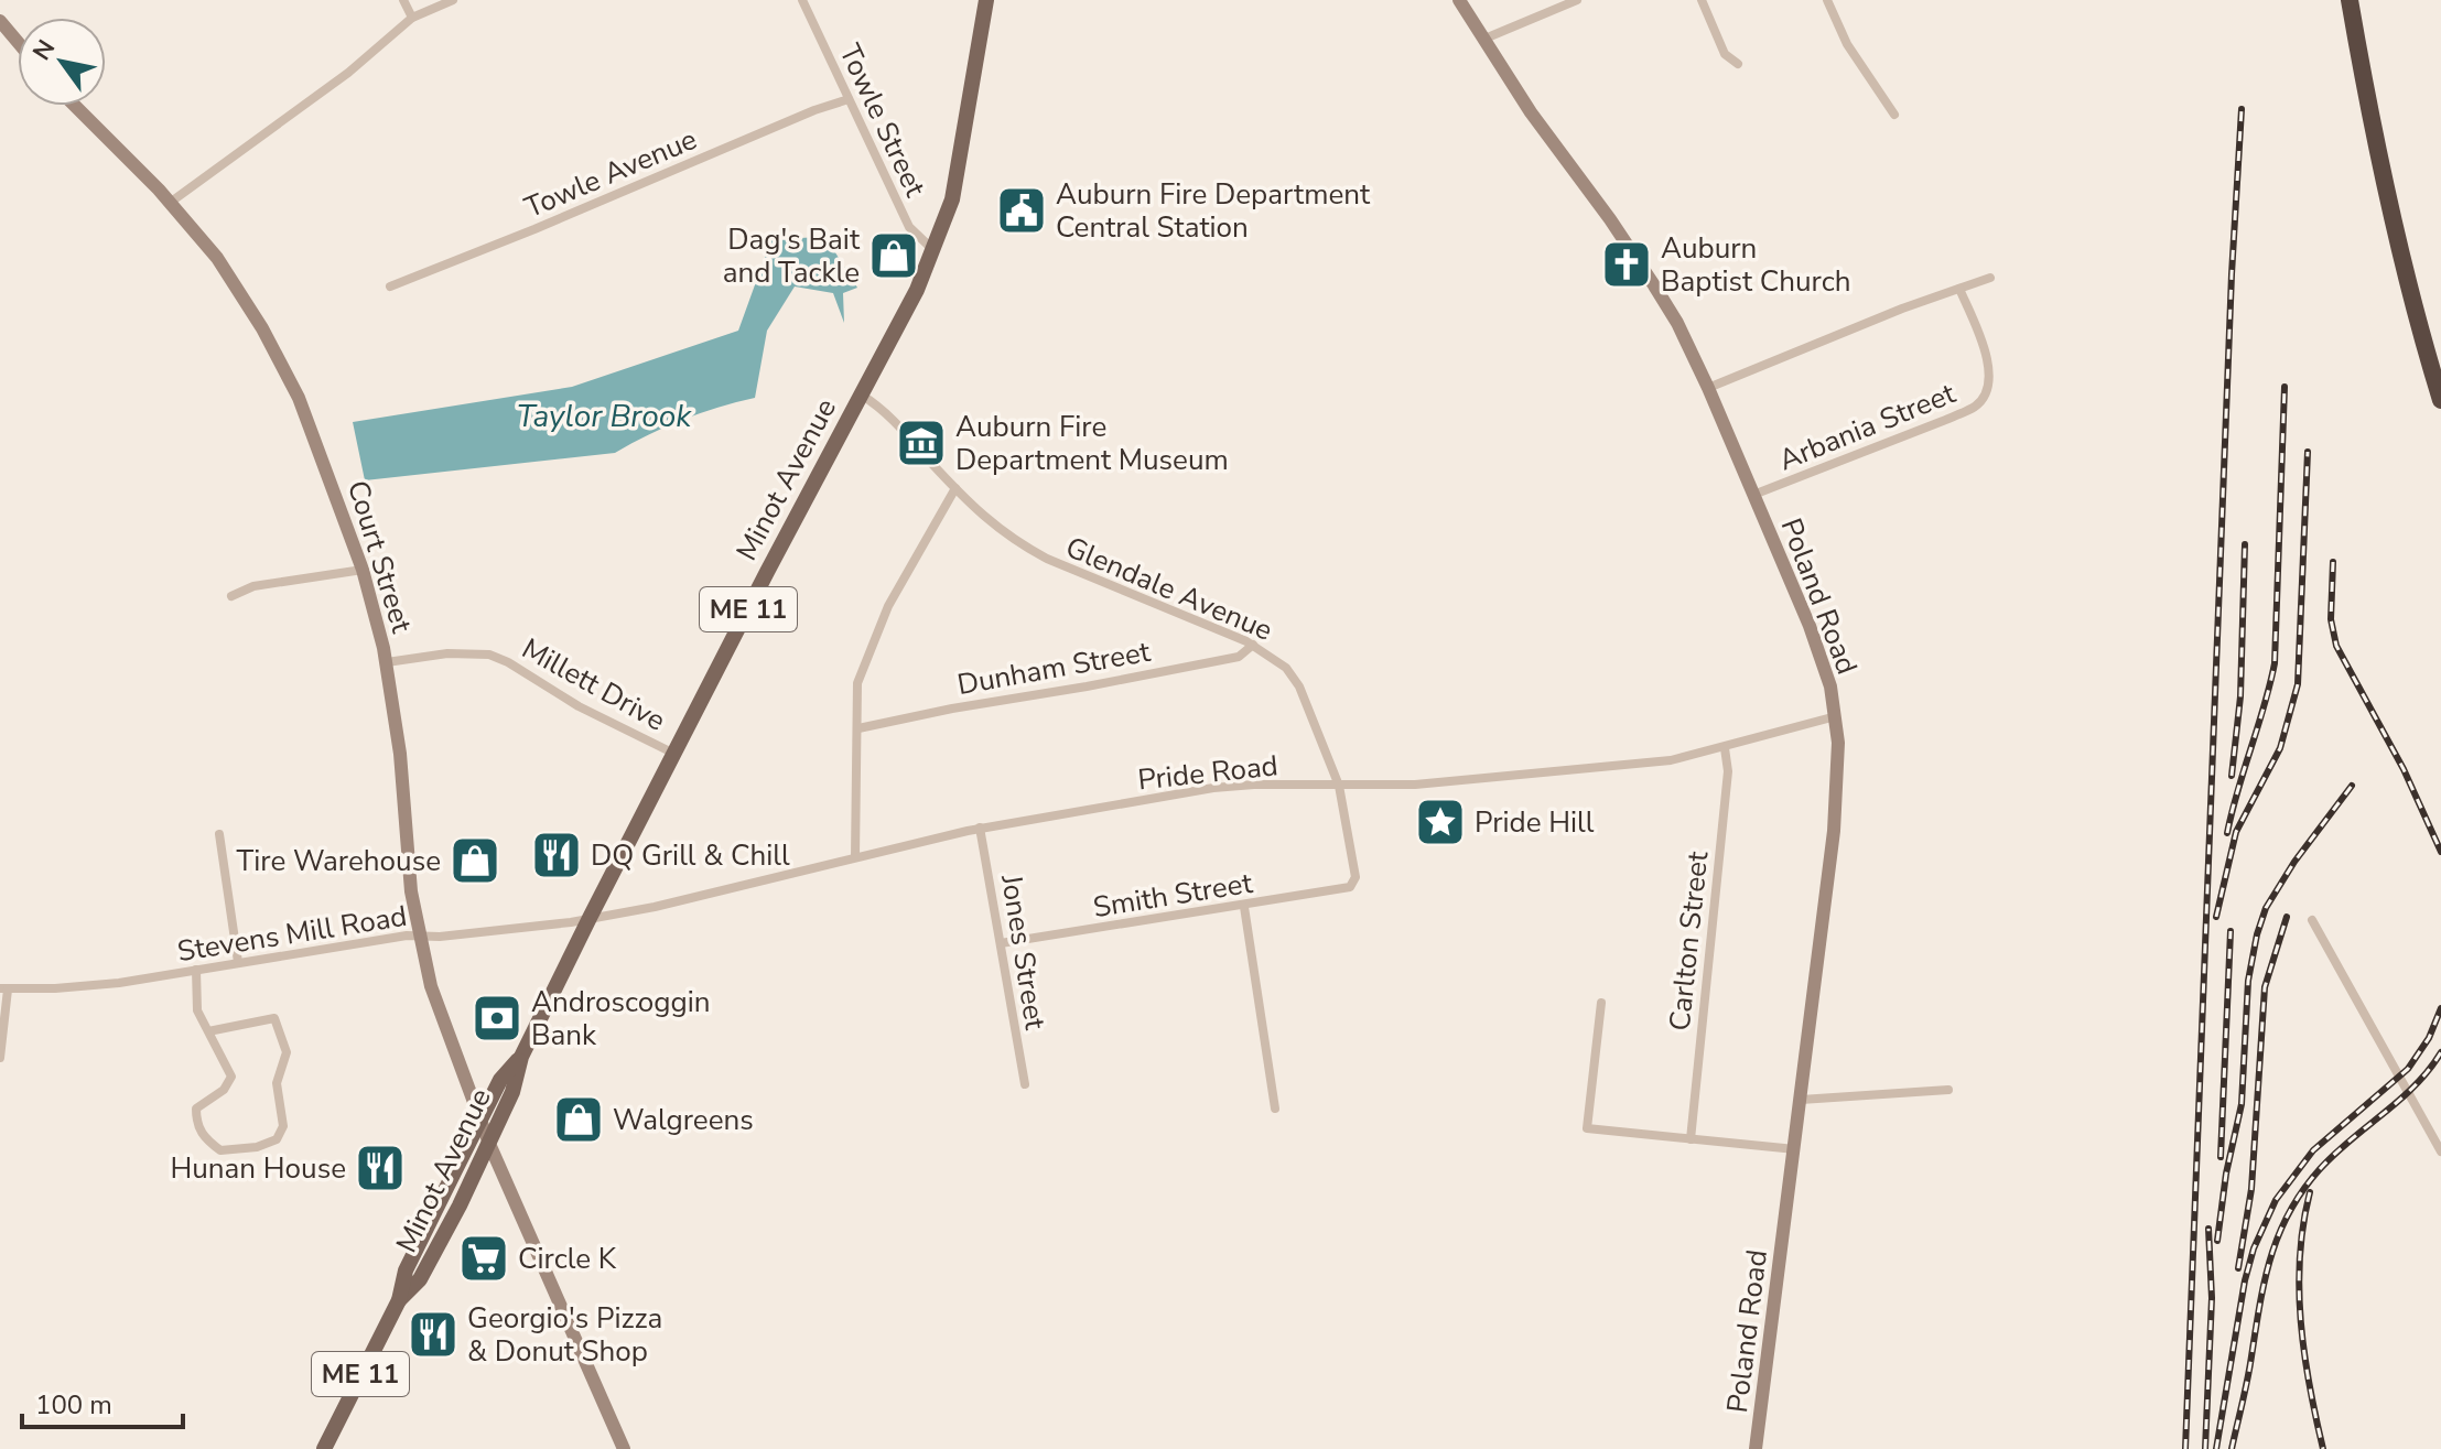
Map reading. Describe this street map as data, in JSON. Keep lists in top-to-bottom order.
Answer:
{
  "streets": {
    "main road": ["Minot Avenue", "ME 11"],
    "street": [
      "Towle Street",
      "Towle Avenue",
      "Arbania Street",
      "Court Street",
      "Glendale Avenue",
      "Poland Road",
      "Dunham Street",
      "Millett Drive",
      "Pride Road",
      "Smith Street",
      "Stevens Mill Road",
      "Carlton Street",
      "Jones Street"
    ]
  },
  "crossings": [
    ["Towle Street", "Towle Avenue"],
    ["Towle Street", "Minot Avenue"],
    ["Arbania Street", "Poland Road"],
    ["Minot Avenue", "Court Street"],
    ["Minot Avenue", "Glendale Avenue"],
    ["Minot Avenue", "Millett Drive"],
    ["Minot Avenue", "Pride Road"],
    ["Minot Avenue", "Stevens Mill Road"],
    ["Court Street", "Millett Drive"],
    ["Court Street", "Stevens Mill Road"],
    ["Glendale Avenue", "Dunham Street"],
    ["Glendale Avenue", "Pride Road"],
    ["Glendale Avenue", "Smith Street"],
    ["Poland Road", "Pride Road"],
    ["Pride Road", "Stevens Mill Road"],
    ["Pride Road", "Carlton Street"],
    ["Pride Road", "Jones Street"],
    ["Smith Street", "Jones Street"]
  ],
  "water": ["Taylor Brook"],
  "places": {
    "public building": ["Auburn Fire Department Central Station"],
    "shop": ["Dag's Bait and Tackle", "Tire Warehouse", "Walgreens"],
    "church": ["Auburn Baptist Church"],
    "museum": ["Auburn Fire Department Museum"],
    "place": ["Pride Hill"],
    "restaurant": ["DQ Grill & Chill", "Hunan House", "Georgio's Pizza & Donut Shop"],
    "bank": ["Androscoggin Bank"],
    "supermarket": ["Circle K"]
  },
  "scale_bar": "100 m",
  "north": "top left"
}
